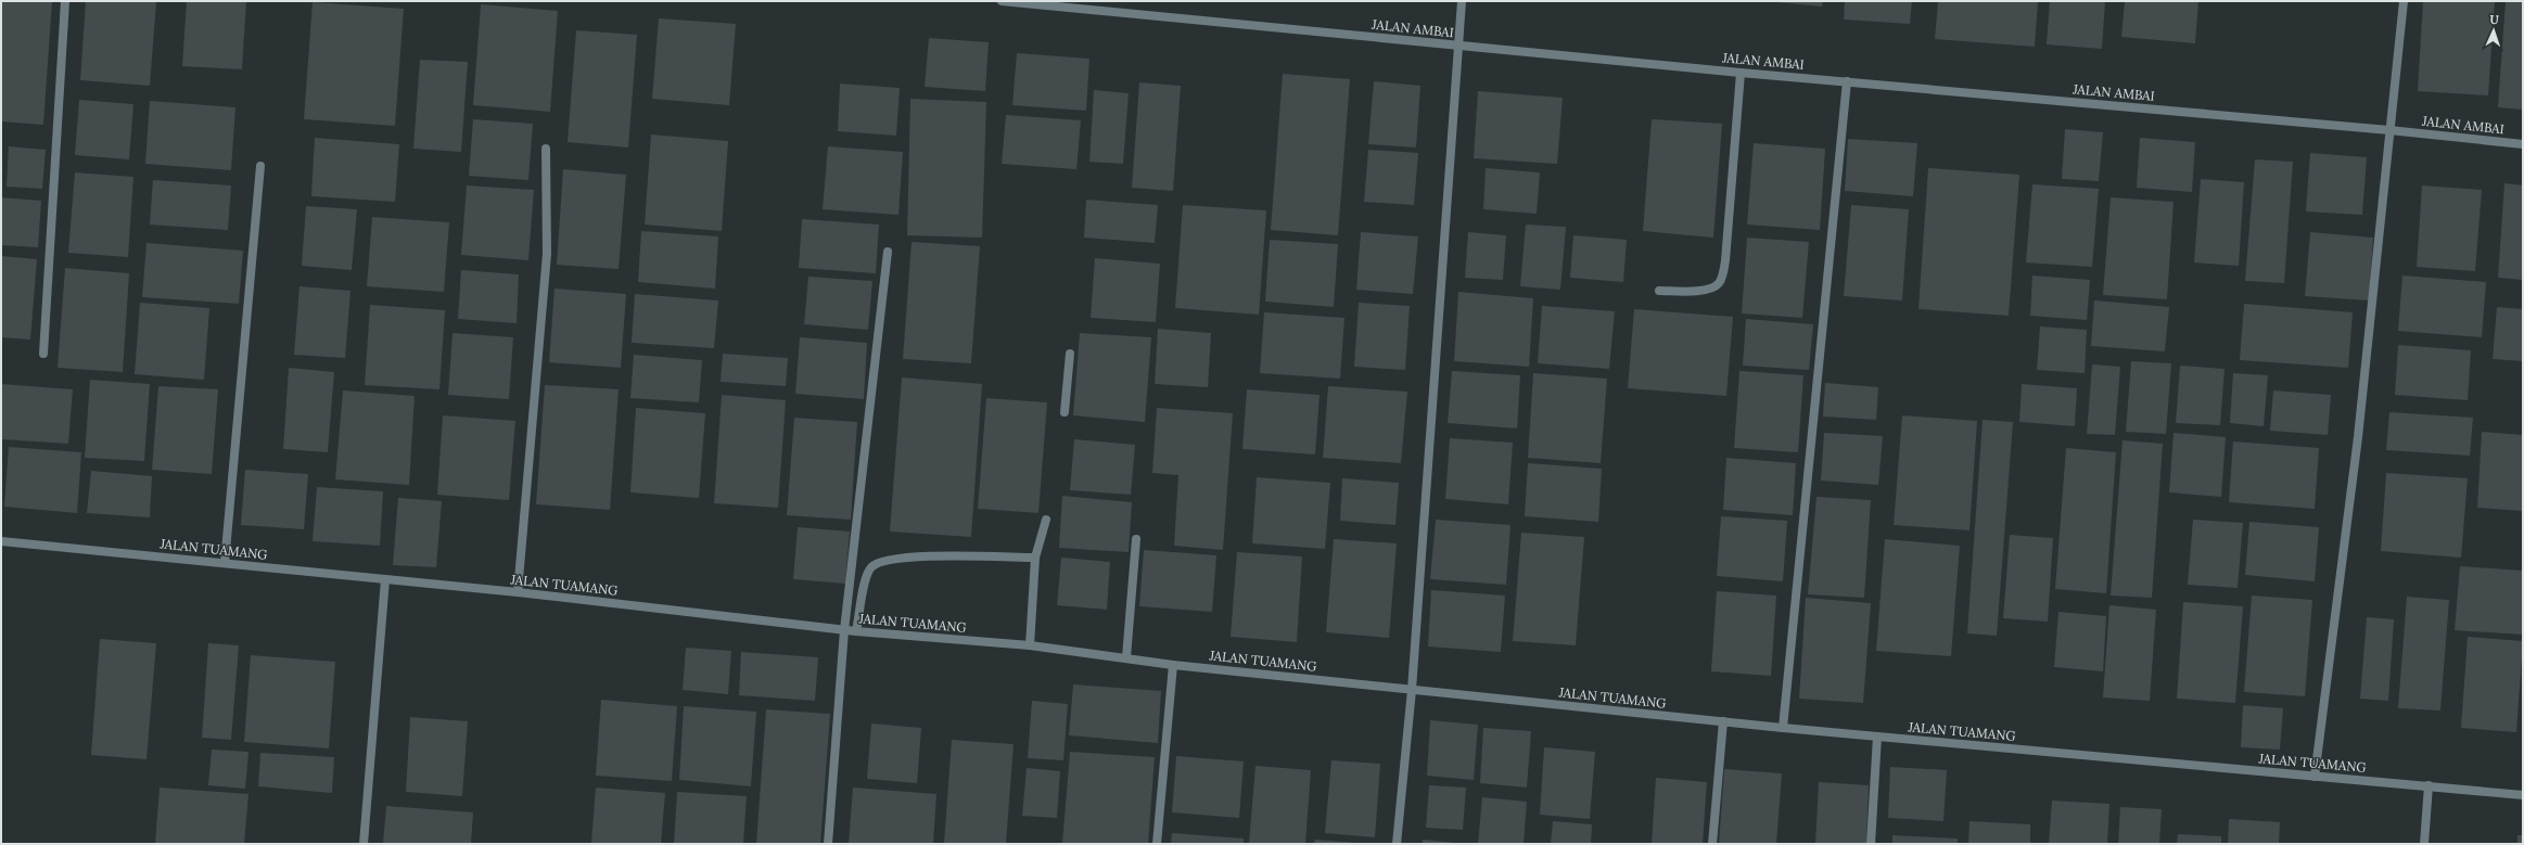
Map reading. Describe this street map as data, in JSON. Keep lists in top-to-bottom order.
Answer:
{
  "streets": {
    "street": ["JALAN AMBAI", "JALAN TUAMANG"]
  },
  "north": "top"
}
